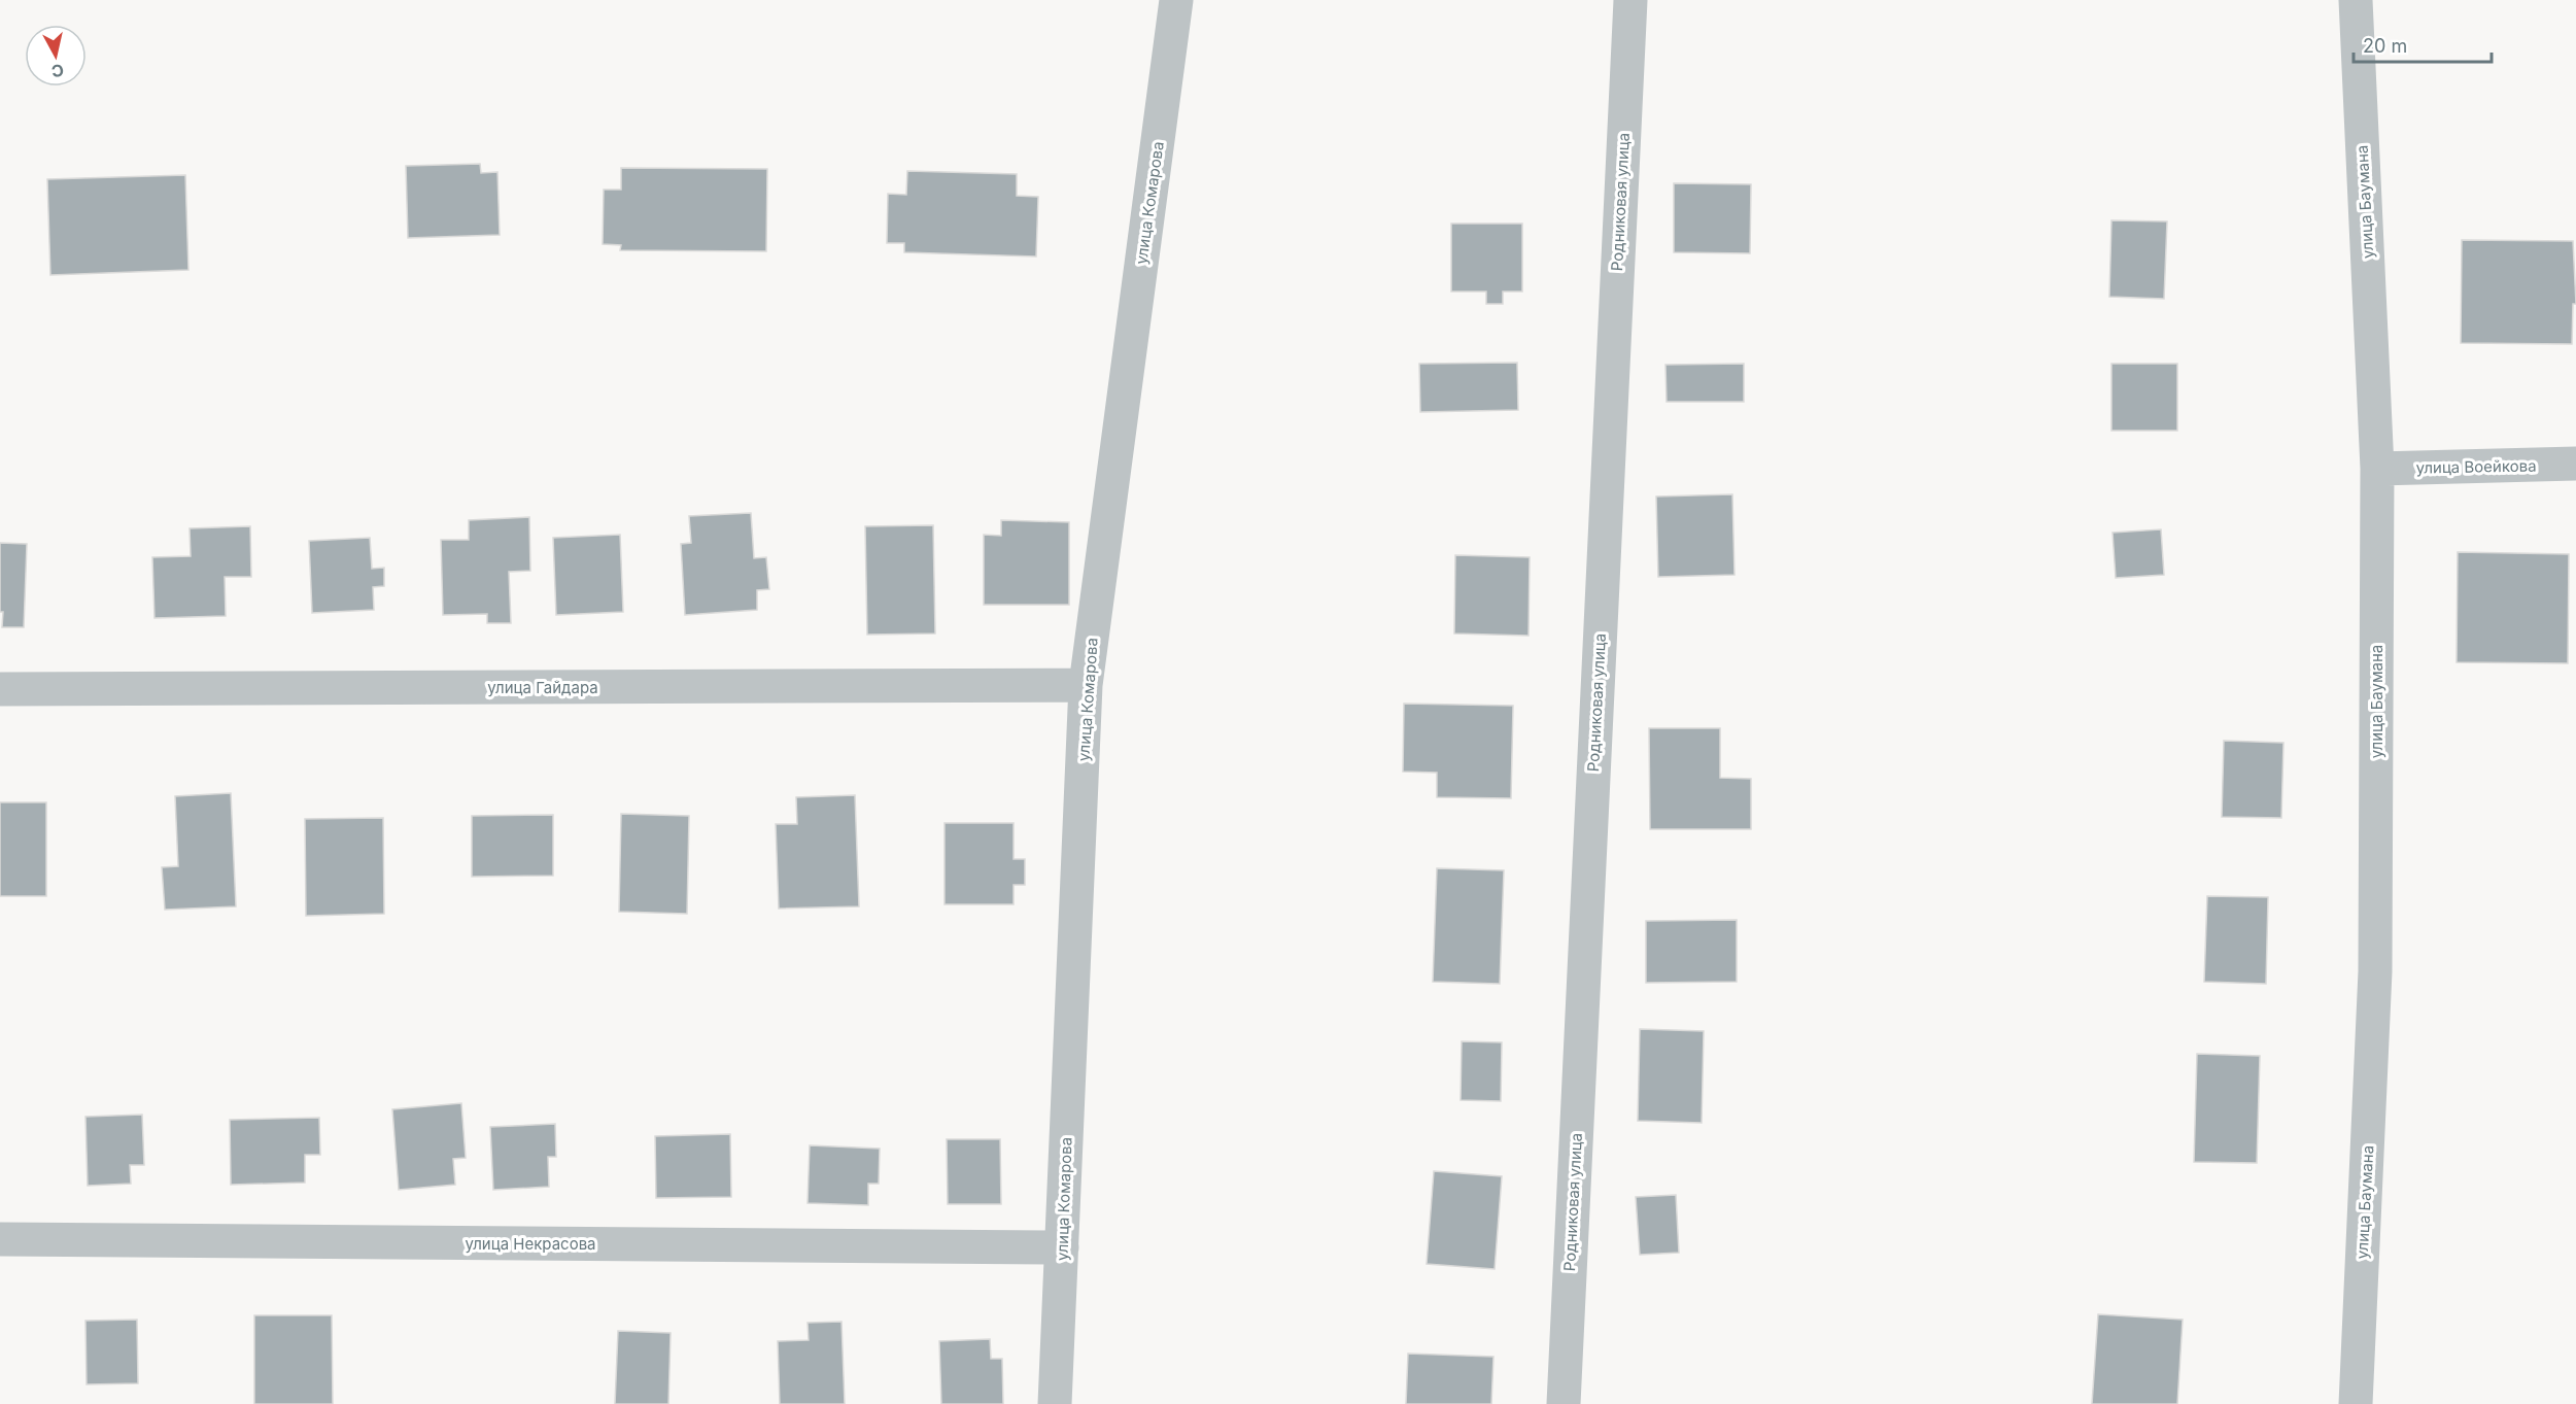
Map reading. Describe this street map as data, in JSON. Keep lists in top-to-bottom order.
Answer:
{
  "streets": {
    "street": [
      "Родниковая улица",
      "улица Баумана",
      "улица Комарова",
      "улица Воейкова",
      "улица Гайдара",
      "улица Некрасова"
    ]
  },
  "crossings": [
    ["улица Баумана", "улица Воейкова"],
    ["улица Комарова", "улица Гайдара"],
    ["улица Комарова", "улица Некрасова"]
  ],
  "scale_bar": "20 m",
  "north": "bottom"
}
